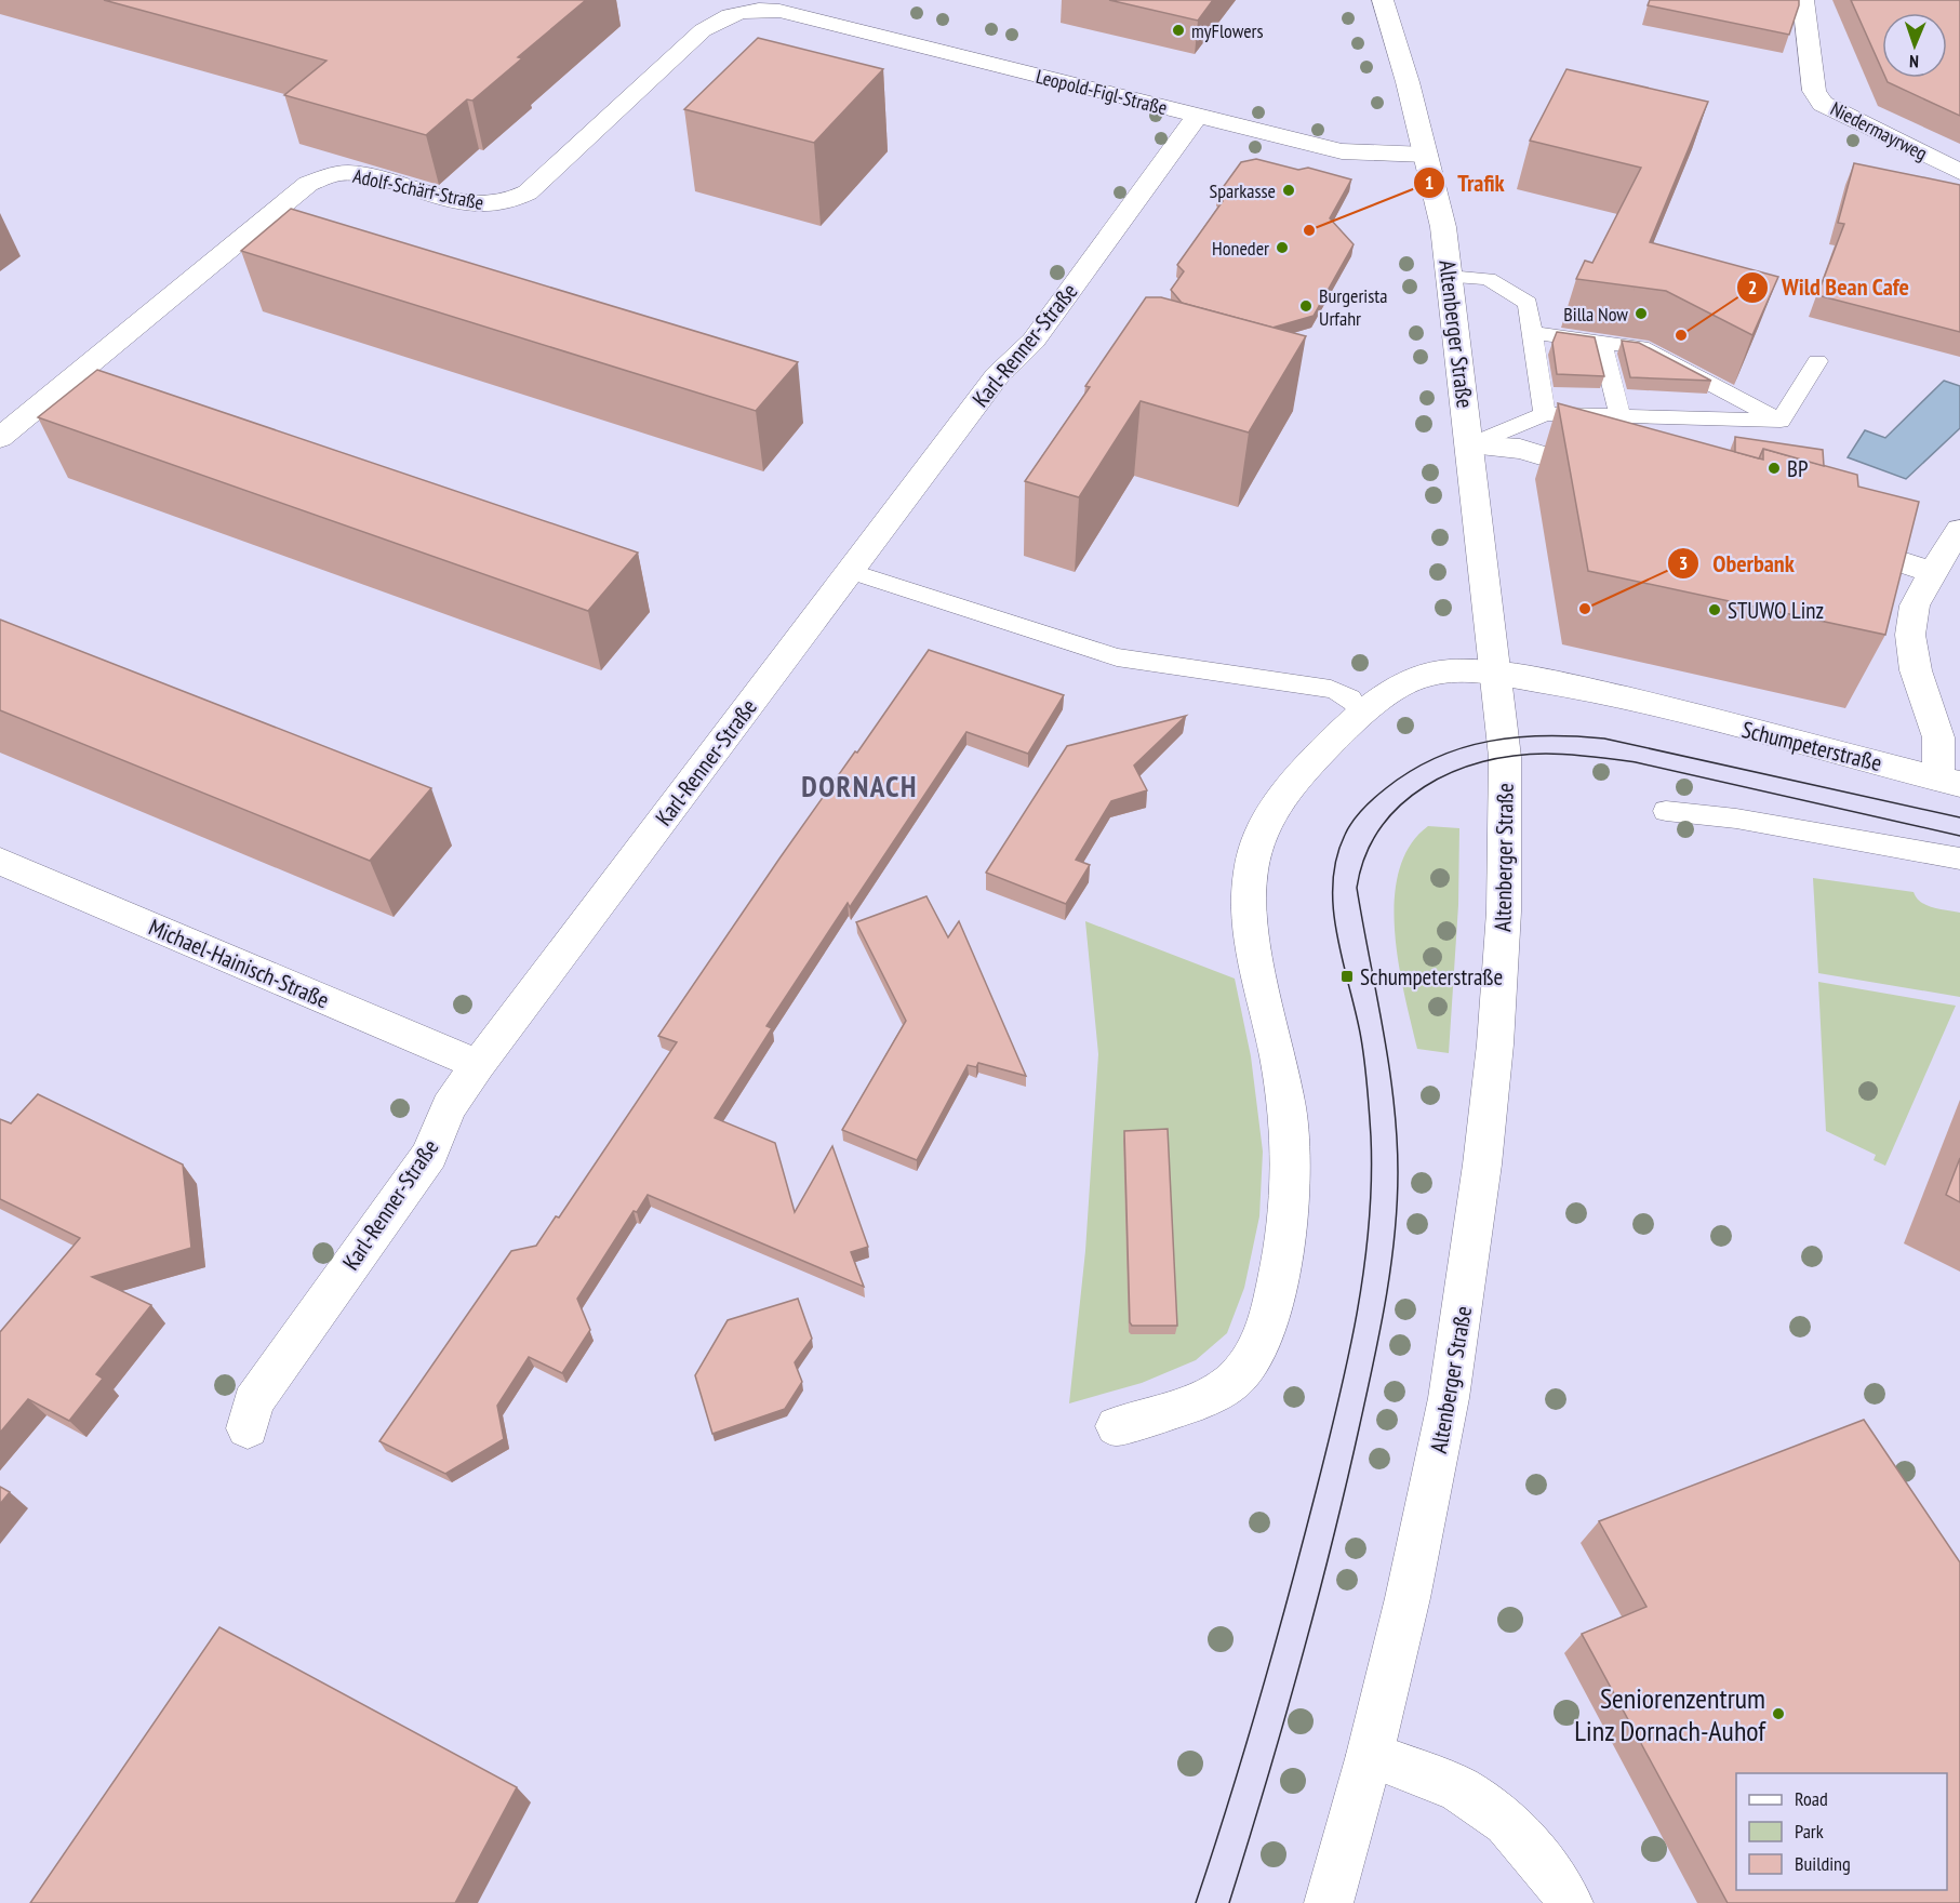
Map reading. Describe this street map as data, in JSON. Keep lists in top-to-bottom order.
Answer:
{
  "streets": {
    "street": [
      "Leopold-Figl-Straße",
      "Niedermayrweg",
      "Adolf-Schärf-Straße",
      "Altenberger Straße",
      "Karl-Renner-Straße",
      "Schumpeterstraße",
      "Michael-Hainisch-Straße"
    ]
  },
  "crossings": [
    ["Leopold-Figl-Straße", "Adolf-Schärf-Straße"],
    ["Leopold-Figl-Straße", "Altenberger Straße"],
    ["Leopold-Figl-Straße", "Karl-Renner-Straße"],
    ["Altenberger Straße", "Schumpeterstraße"],
    ["Karl-Renner-Straße", "Michael-Hainisch-Straße"]
  ],
  "districts": ["DORNACH"],
  "places": {
    "other": [
      "myFlowers",
      "Sparkasse",
      "Trafik",
      "Honeder",
      "Burgerista Urfahr",
      "Billa Now",
      "Wild Bean Cafe",
      "BP",
      "Oberbank",
      "STUWO Linz",
      "Seniorenzentrum Linz Dornach-Auhof"
    ],
    "transit": ["Schumpeterstraße"]
  },
  "legend": ["Road", "Park", "Building"],
  "north": "bottom"
}
